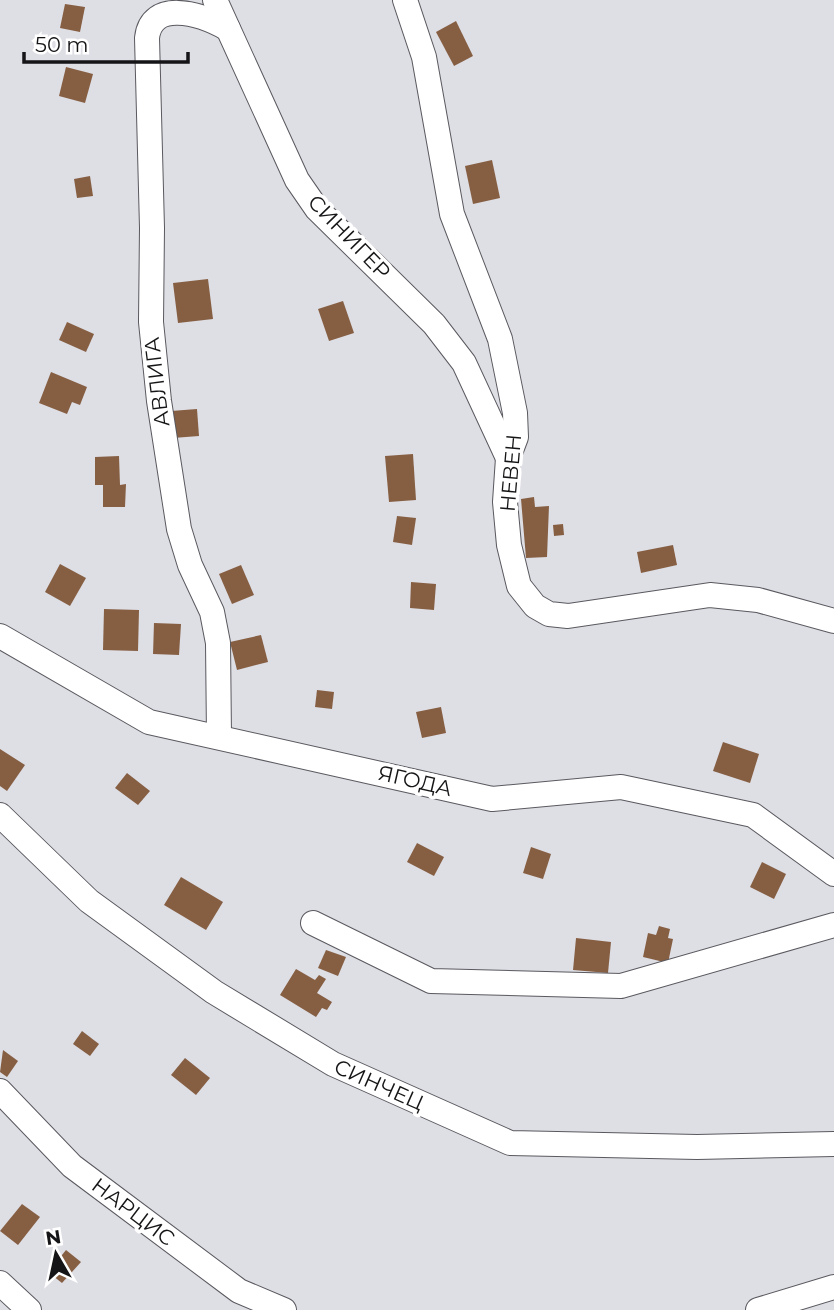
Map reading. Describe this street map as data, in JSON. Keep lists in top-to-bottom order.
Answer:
{
  "streets": {
    "street": [
      "СИНИГЕР",
      "АВЛИГА",
      "НЕВЕН",
      "ЯГОДА",
      "СИНЧЕЦ",
      "НАРЦИС"
    ]
  },
  "crossings": [
    ["СИНИГЕР", "АВЛИГА"],
    ["СИНИГЕР", "НЕВЕН"],
    ["АВЛИГА", "ЯГОДА"]
  ],
  "scale_bar": "50 m",
  "north": "top"
}
